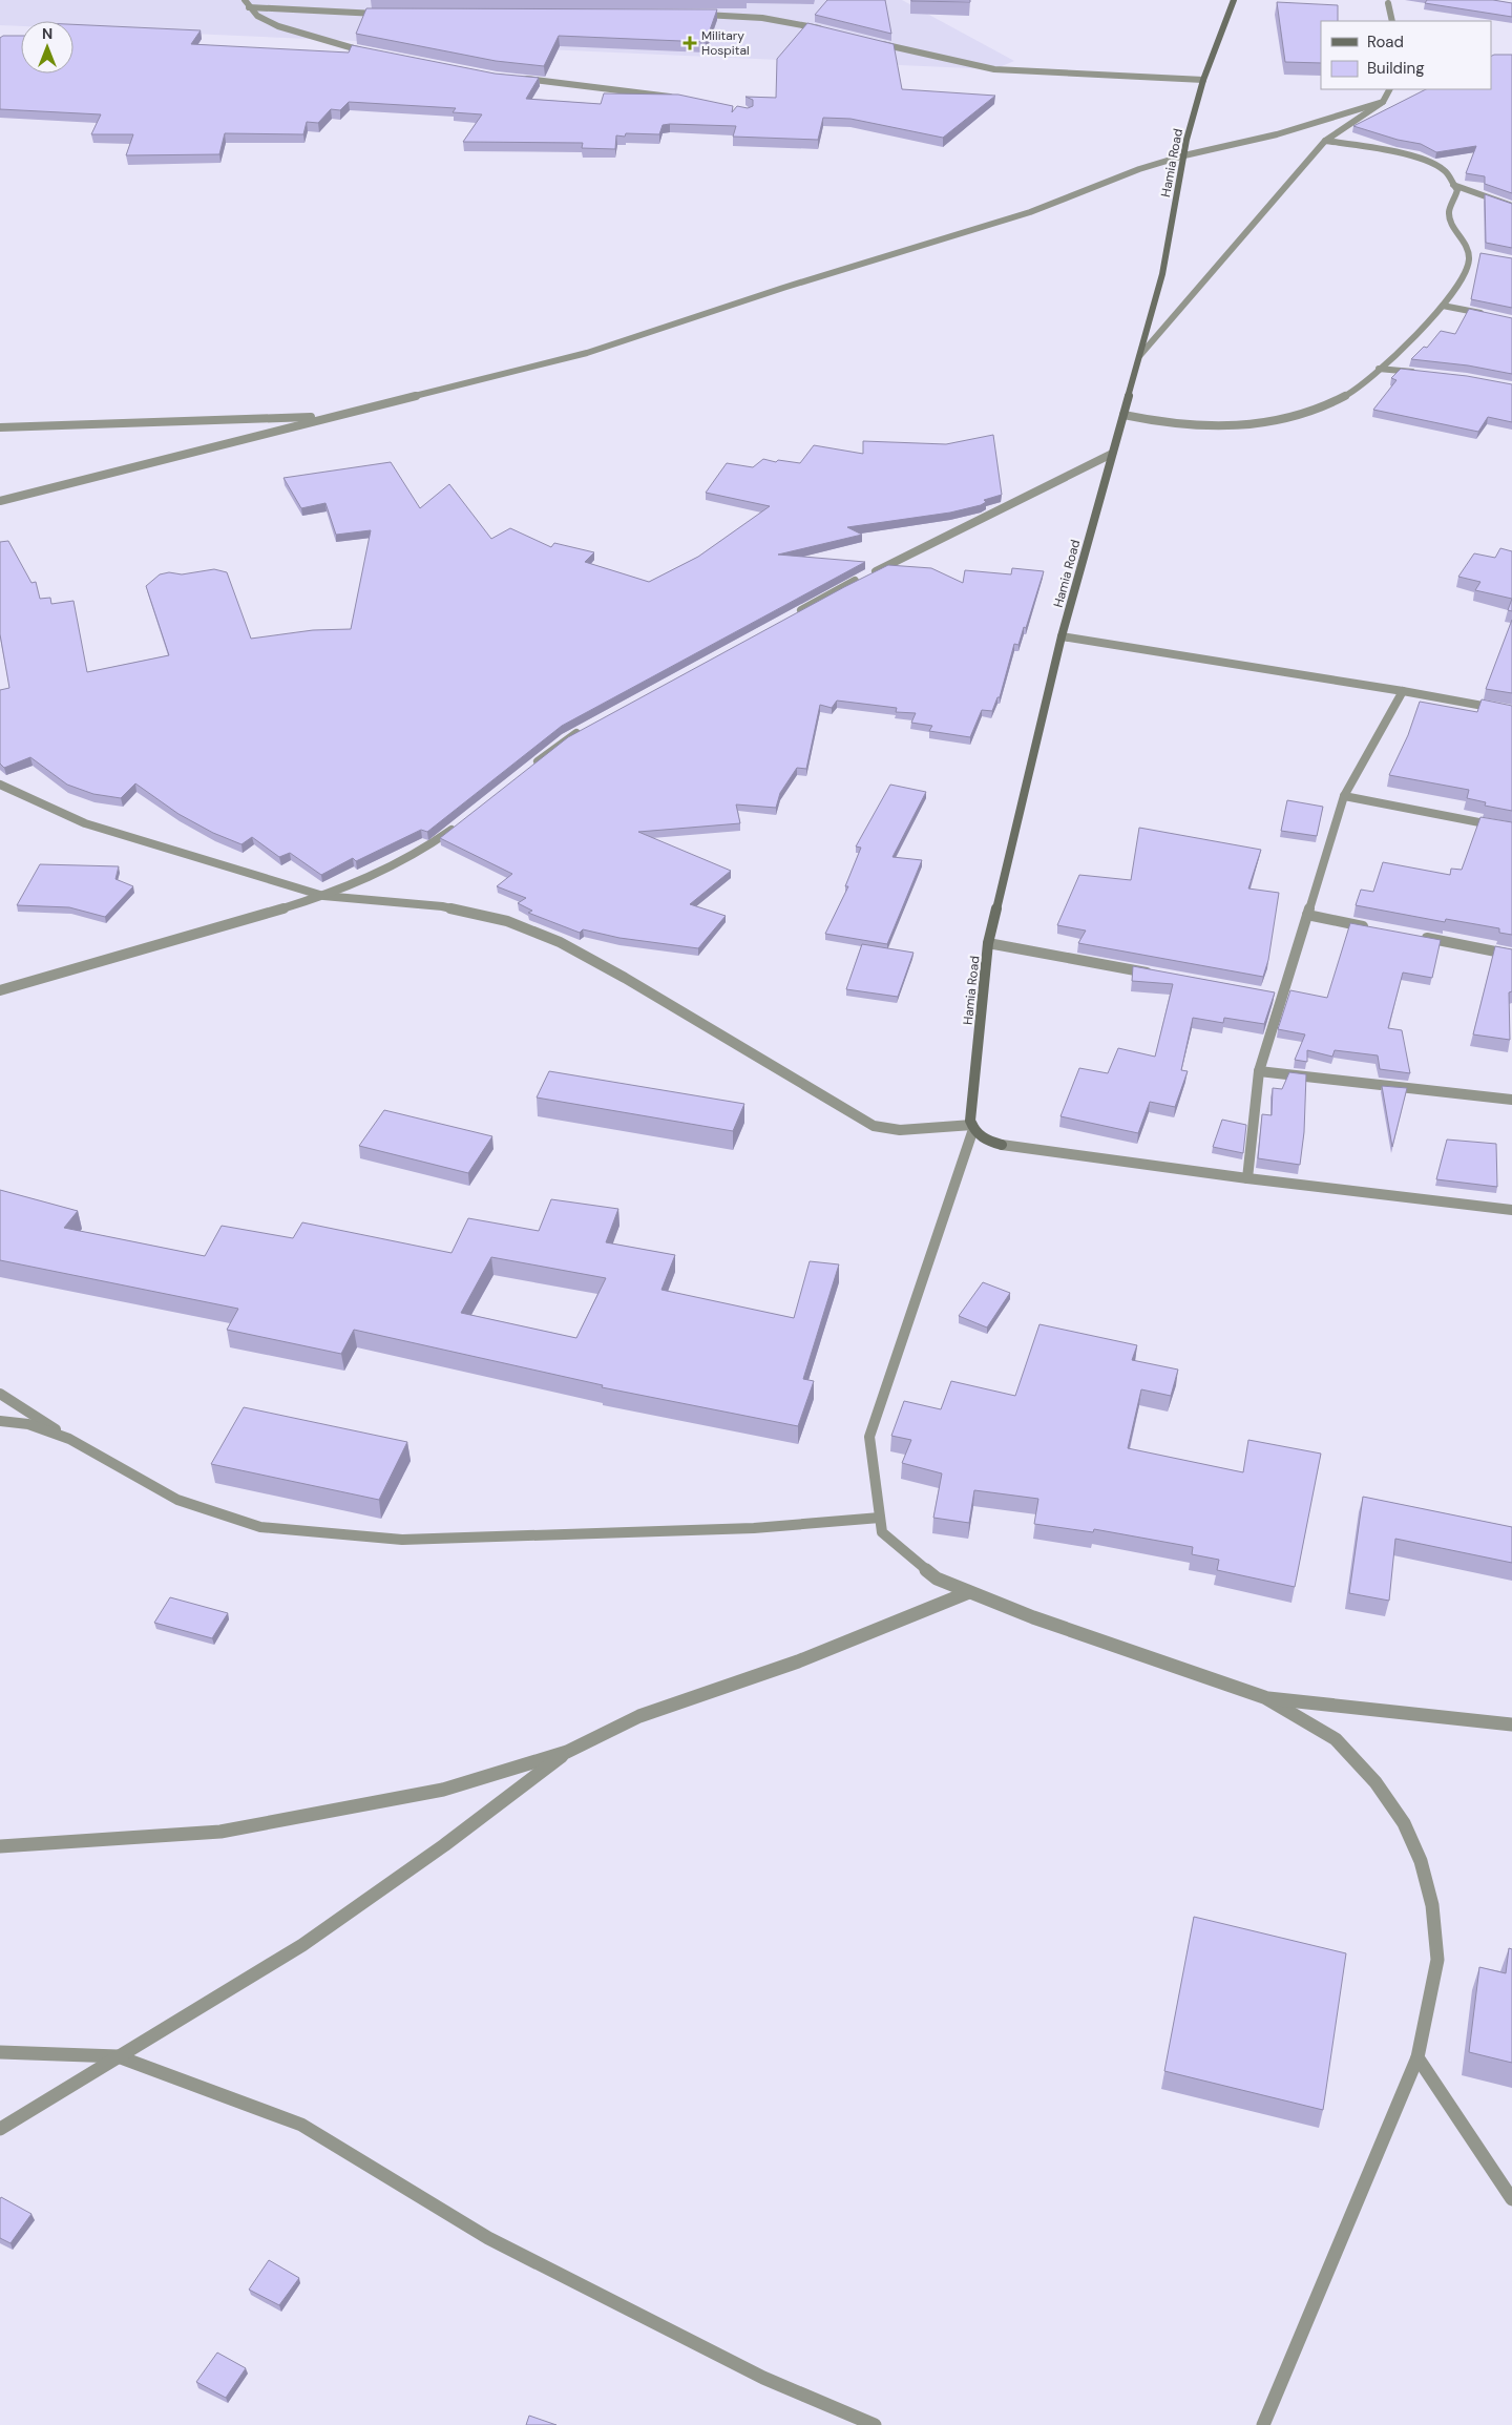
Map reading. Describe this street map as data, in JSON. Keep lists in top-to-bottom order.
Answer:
{
  "streets": {
    "street": ["Hamia Road"]
  },
  "places": {
    "health": ["Military Hospital"]
  },
  "legend": ["Road", "Building"],
  "north": "top"
}
